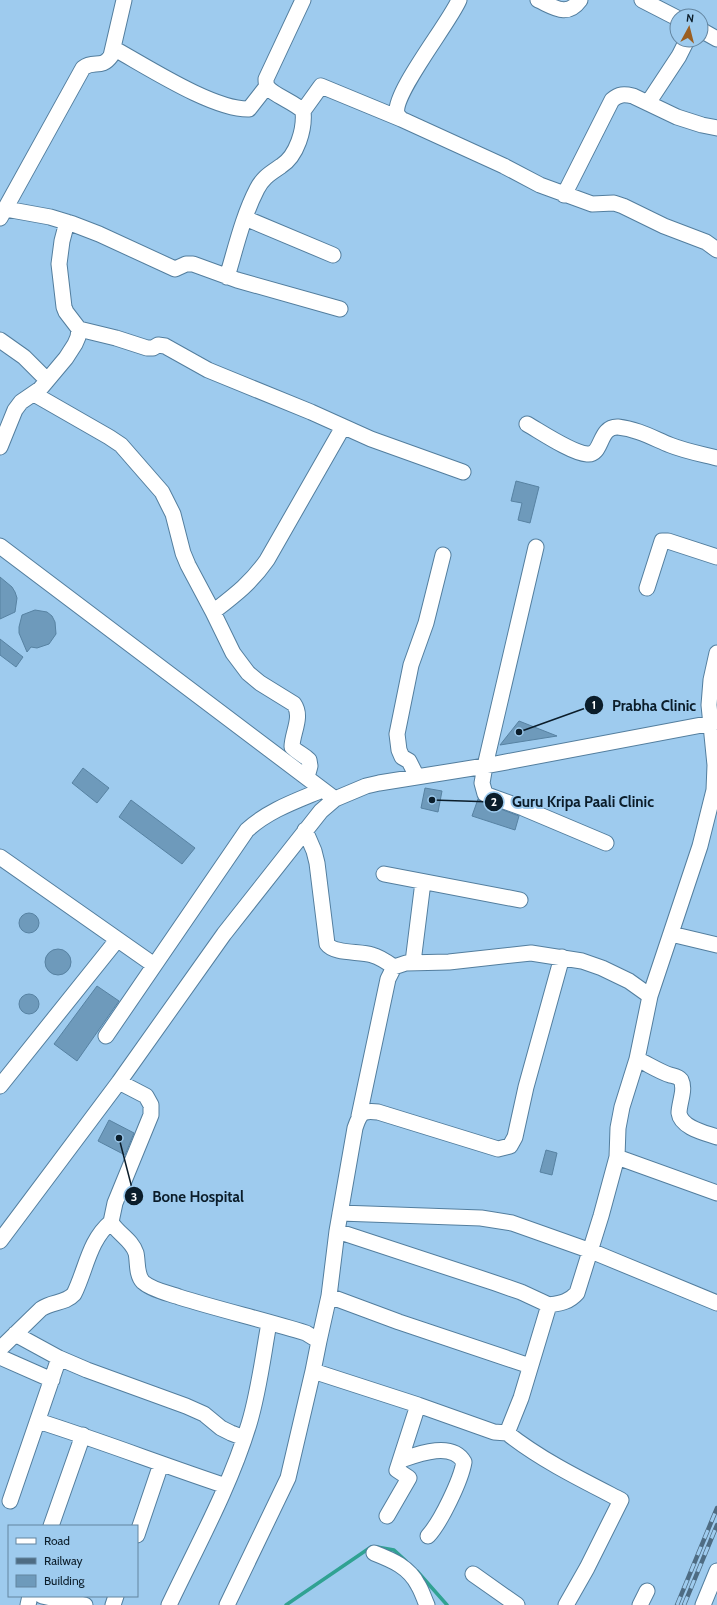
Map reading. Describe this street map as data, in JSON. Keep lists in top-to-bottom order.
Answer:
{
  "places": ["Prabha Clinic", "Guru Kripa Paali Clinic", "Bone Hospital"],
  "legend": ["Road", "Railway", "Building"],
  "north": "top"
}
